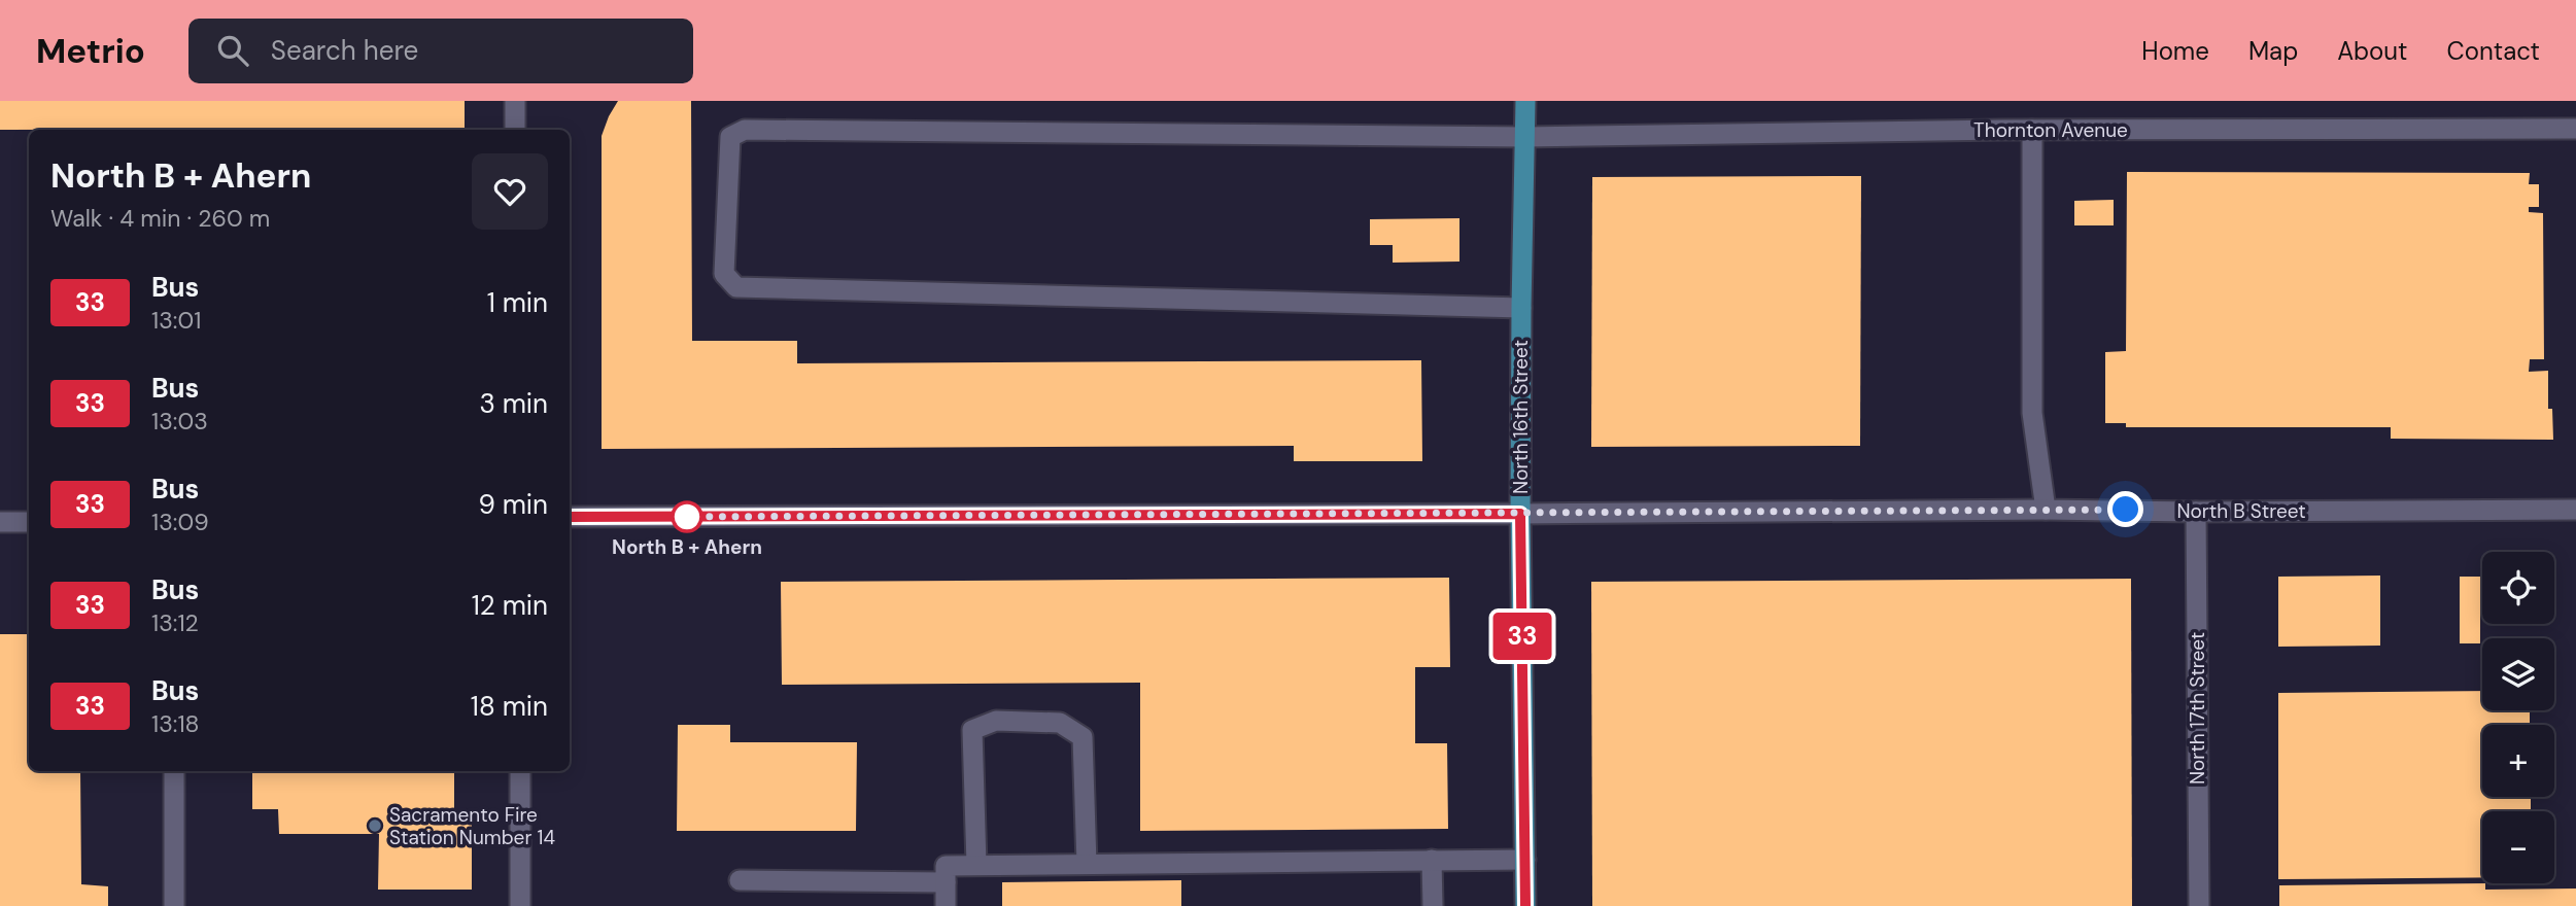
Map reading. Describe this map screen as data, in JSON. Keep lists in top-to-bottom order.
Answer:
{
  "streets": {
    "main road": ["North 16th Street"],
    "street": ["Thornton Avenue", "North B Street", "North 17th Street"]
  },
  "crossings": [
    ["Thornton Avenue", "North 16th Street"],
    ["North 16th Street", "North B Street"],
    ["North B Street", "North 17th Street"]
  ],
  "places": ["North B + Ahern", "Sacramento Fire Station Number 14"],
  "lines": ["bus line 33"],
  "page": {
    "header": "Metrio",
    "search": "Search here",
    "nav": [
      "Home",
      "Map",
      "About",
      "Contact"
    ],
    "on_map": "33",
    "heading": ["North B + Ahern", "Walk · 4 min · 260 m"],
    "list": [
      {
        "mark": "33",
        "name": "Bus",
        "note": "13:01",
        "value": "1 min"
      },
      {
        "mark": "33",
        "name": "Bus",
        "note": "13:03",
        "value": "3 min"
      },
      {
        "mark": "33",
        "name": "Bus",
        "note": "13:09",
        "value": "9 min"
      },
      {
        "mark": "33",
        "name": "Bus",
        "note": "13:12",
        "value": "12 min"
      },
      {
        "mark": "33",
        "name": "Bus",
        "note": "13:18",
        "value": "18 min"
      }
    ],
    "map_buttons": ["+", "−"]
  }
}
